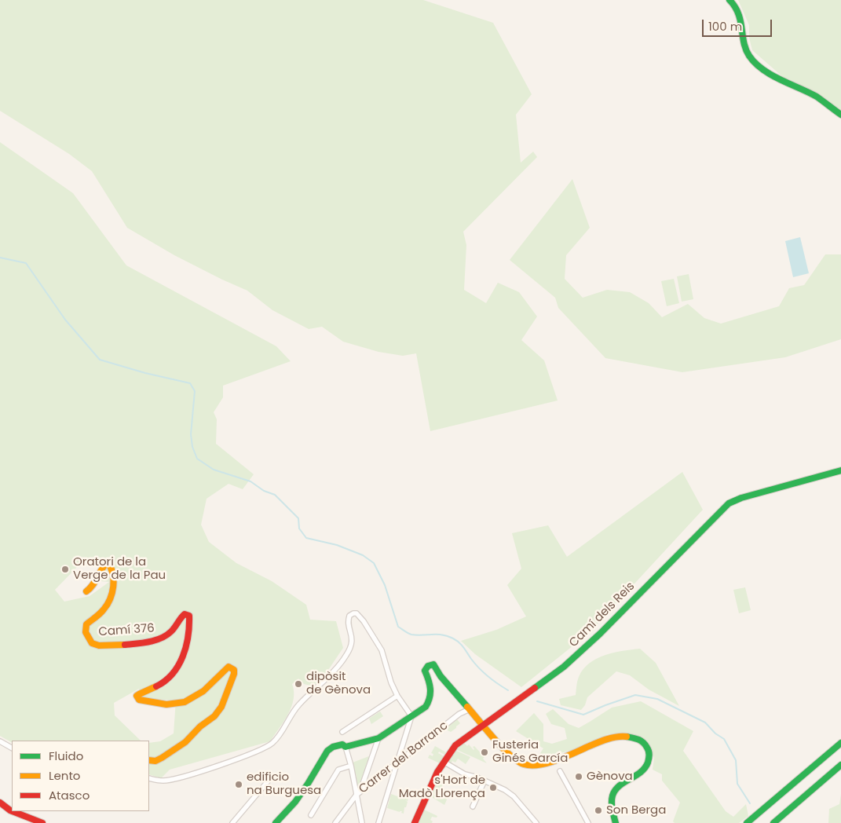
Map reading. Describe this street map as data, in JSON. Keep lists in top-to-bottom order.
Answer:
{
  "streets": {
    "main road": ["Camí dels Reis", "Camí 376"],
    "street": ["Carrer del Barranc"]
  },
  "crossings": [
    ["Camí dels Reis", "Carrer del Barranc"]
  ],
  "places": [
    "Oratori de la Verge de la Pau",
    "dipòsit de Gènova",
    "Fusteria Ginés García",
    "Gènova",
    "edificio na Burguesa",
    "s'Hort de Madò Llorença",
    "Son Berga"
  ],
  "legend": ["Fluido", "Lento", "Atasco"],
  "scale_bar": "100 m"
}
